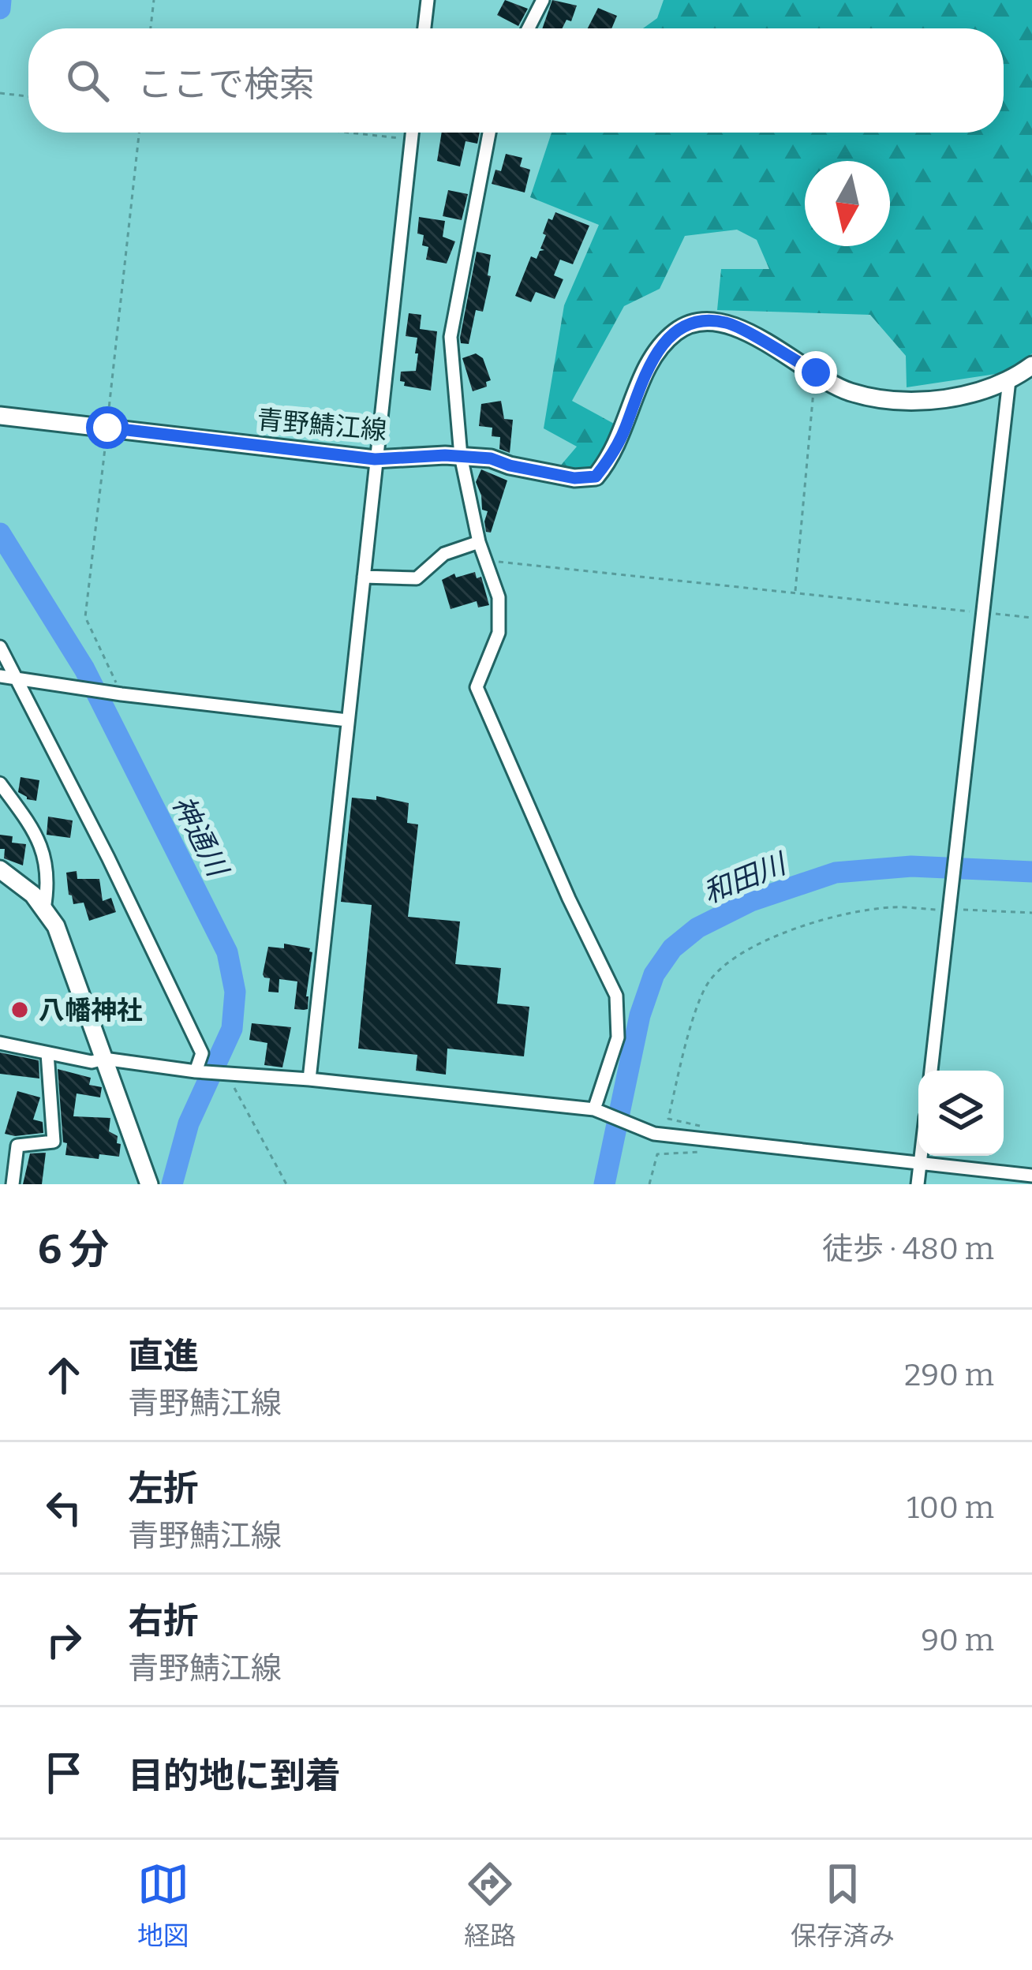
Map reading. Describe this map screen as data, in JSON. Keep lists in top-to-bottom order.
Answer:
{
  "streets": {
    "main road": ["青野鯖江線"]
  },
  "water": ["神通川", "和田川"],
  "places": ["八幡神社"],
  "north": "bottom",
  "page": {
    "search": "ここで検索",
    "heading": ["6 分", "徒歩 · 480 m"],
    "list": [
      ["直進", "青野鯖江線", "290 m"],
      ["左折", "青野鯖江線", "100 m"],
      ["右折", "青野鯖江線", "90 m"],
      "目的地に到着"
    ],
    "nav": ["地図", "経路", "保存済み"]
  }
}
